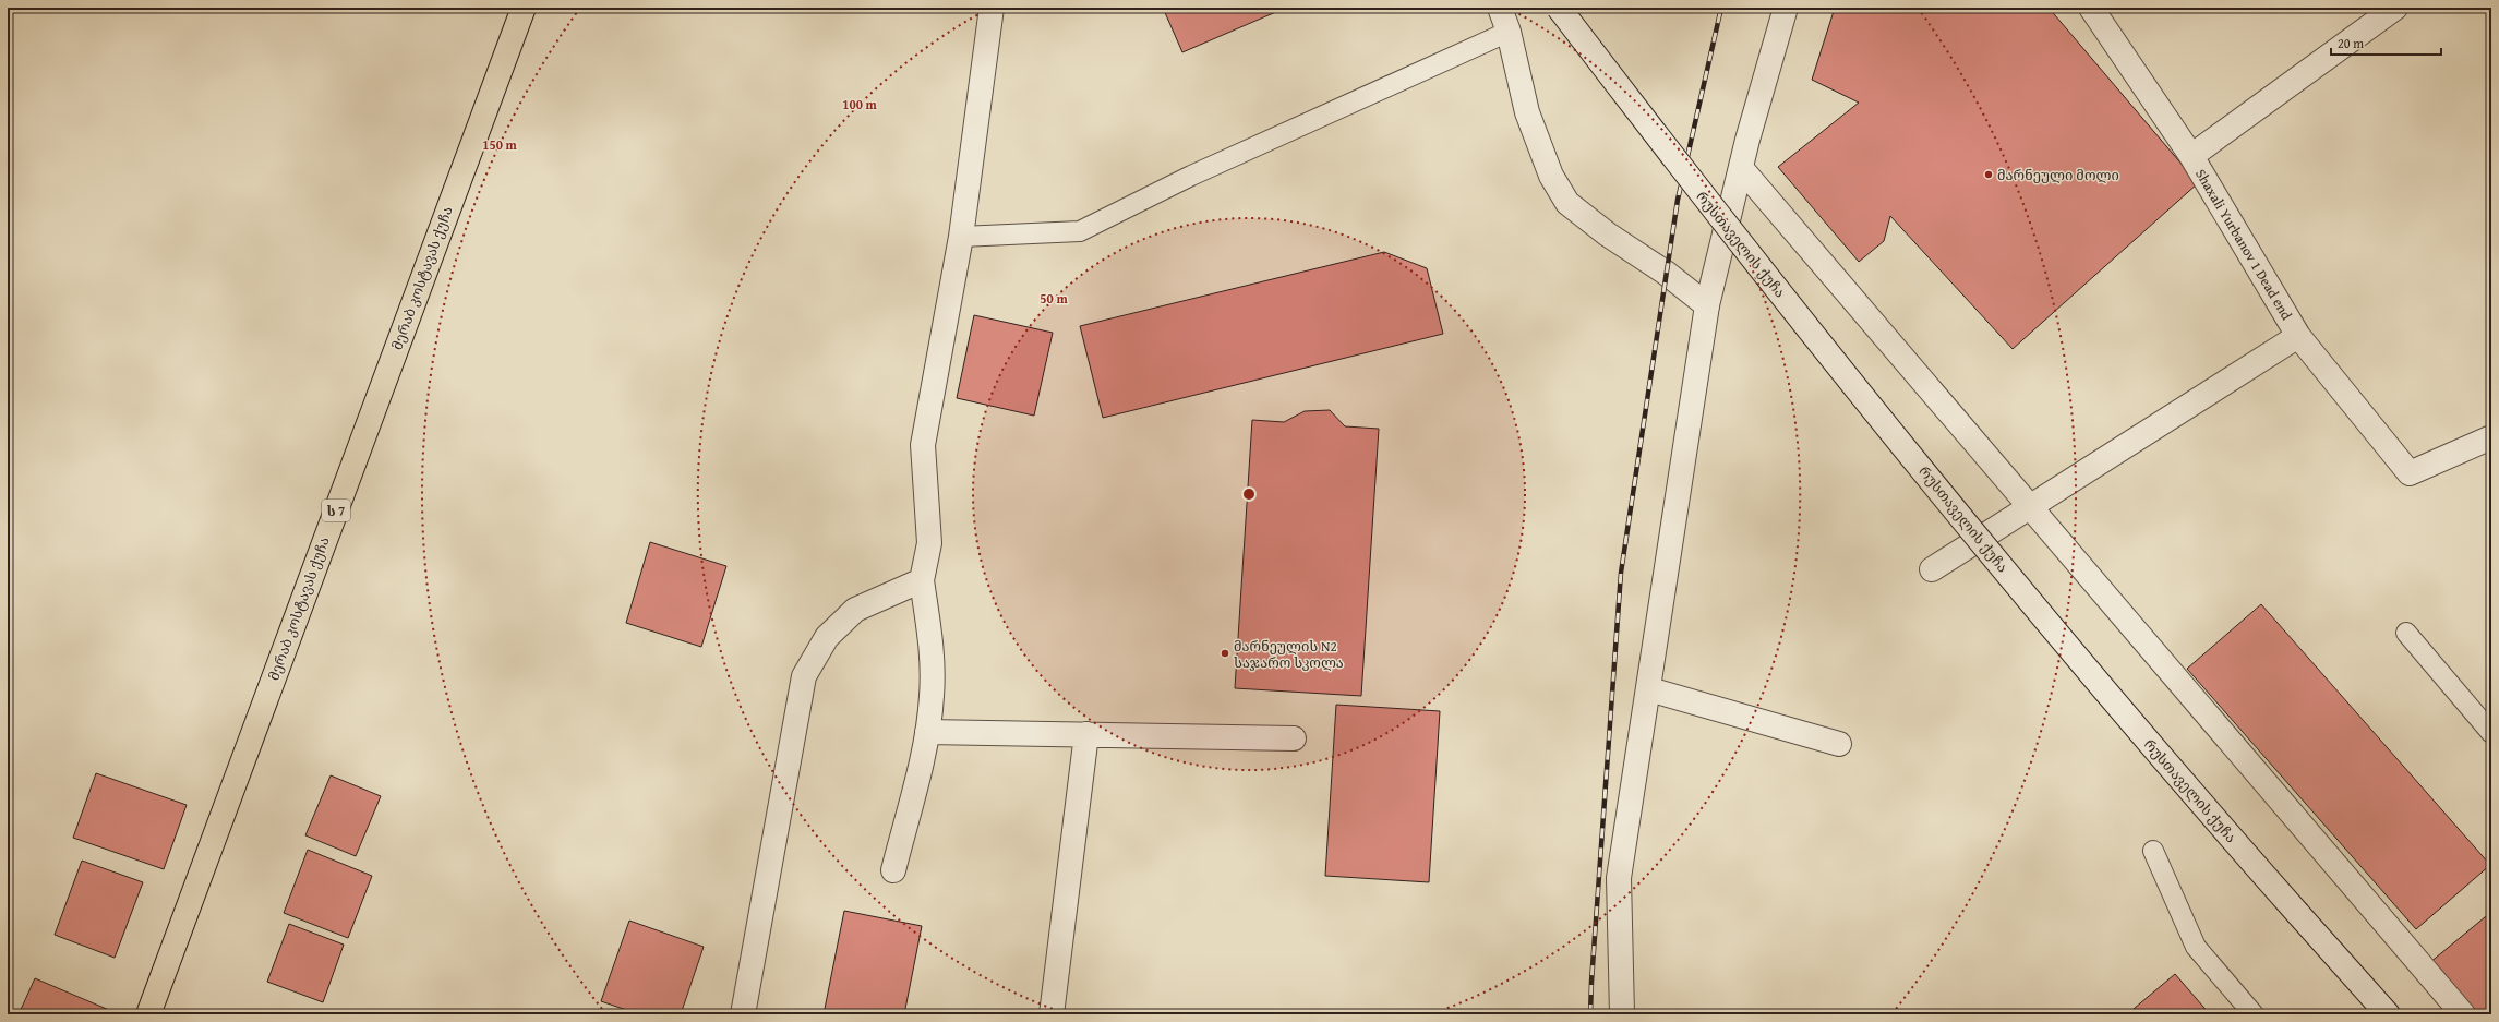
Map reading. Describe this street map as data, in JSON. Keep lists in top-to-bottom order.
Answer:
{
  "streets": {
    "highway": ["მერაბ კოსტავას ქუჩა", "ს 7"],
    "street": ["რუსთაველის ქუჩა", "Shaxali Yurbanov 1 Dead end"]
  },
  "places": ["მარნეული მოლი", "მარნეულის N2 საჯარო სკოლა"],
  "scale_bar": "20 m",
  "rings": ["100 m", "150 m", "50 m"]
}
